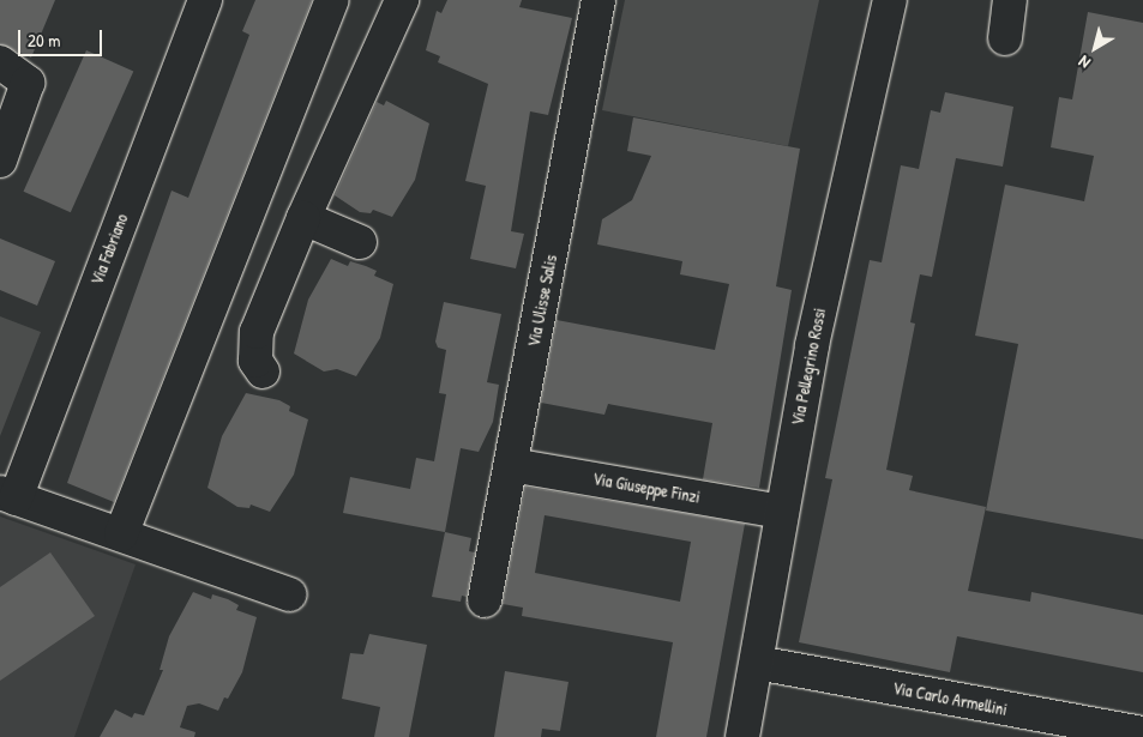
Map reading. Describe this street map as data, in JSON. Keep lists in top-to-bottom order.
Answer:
{
  "streets": {
    "street": [
      "Via Fabriano",
      "Via Ulisse Salis",
      "Via Pellegrino Rossi",
      "Via Giuseppe Finzi",
      "Via Carlo Armellini"
    ]
  },
  "crossings": [
    ["Via Ulisse Salis", "Via Giuseppe Finzi"],
    ["Via Pellegrino Rossi", "Via Giuseppe Finzi"],
    ["Via Pellegrino Rossi", "Via Carlo Armellini"]
  ],
  "scale_bar": "20 m",
  "north": "bottom left"
}
